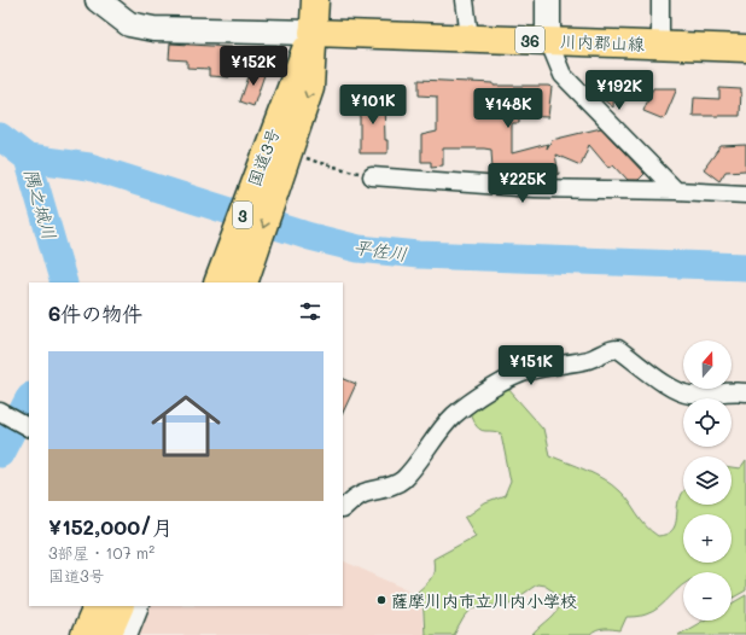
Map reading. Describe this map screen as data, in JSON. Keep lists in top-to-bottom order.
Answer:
{
  "streets": {
    "main road": [
      "36",
      "川内郡山線",
      "国道3号",
      "3"
    ]
  },
  "crossings": [
    ["川内郡山線", "国道3号"]
  ],
  "water": ["隅之城川", "平佐川"],
  "places": ["薩摩川内市立川内小学校"],
  "north": "top",
  "page": {
    "price": [
      "¥152K",
      "¥192K",
      "¥101K",
      "¥148K",
      "¥225K",
      "¥151K"
    ],
    "heading": "6件の物件",
    "map_buttons": ["+", "−"],
    "list": [
      {
        "name": "¥152,000/月",
        "note": "3部屋 · 107 m² · 国道3号"
      }
    ]
  }
}
